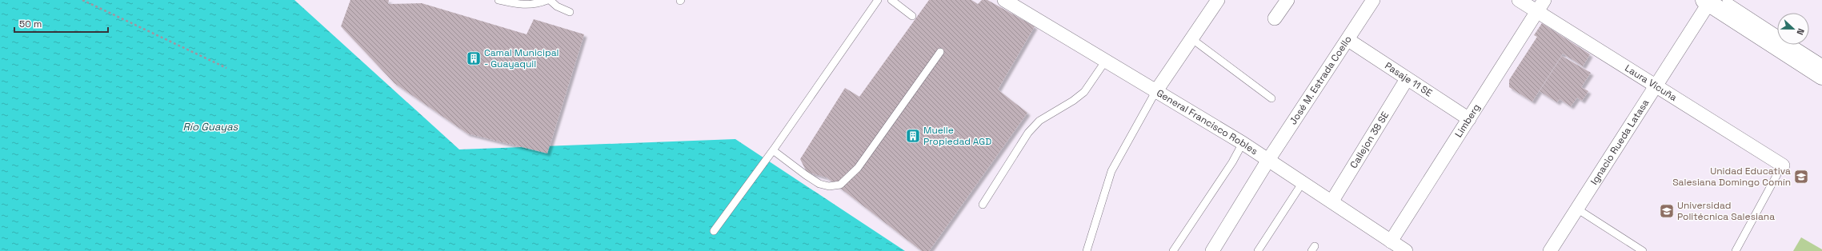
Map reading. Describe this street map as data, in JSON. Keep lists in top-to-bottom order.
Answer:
{
  "streets": {
    "street": [
      "José M. Estrada Coello",
      "Pasaje 11 SE",
      "Laura Vicuña",
      "Limberg",
      "General Francisco Robles",
      "Callejon 38 SE",
      "Ignacio Rueda Latasa"
    ]
  },
  "crossings": [
    ["José M. Estrada Coello", "Pasaje 11 SE"],
    ["José M. Estrada Coello", "General Francisco Robles"],
    ["Pasaje 11 SE", "Limberg"],
    ["Pasaje 11 SE", "Callejon 38 SE"],
    ["Laura Vicuña", "Limberg"],
    ["Laura Vicuña", "Ignacio Rueda Latasa"],
    ["Limberg", "General Francisco Robles"],
    ["General Francisco Robles", "Callejon 38 SE"]
  ],
  "water": ["Río Guayas"],
  "places": {
    "building": ["Camal Municipal - Guayaquil", "Muelle Propiedad AGD"],
    "school or university": ["Unidad Educativa Salesiana Domingo Comín", "Universidad Politécnica Salesiana"]
  },
  "scale_bar": "50 m",
  "north": "right"
}
